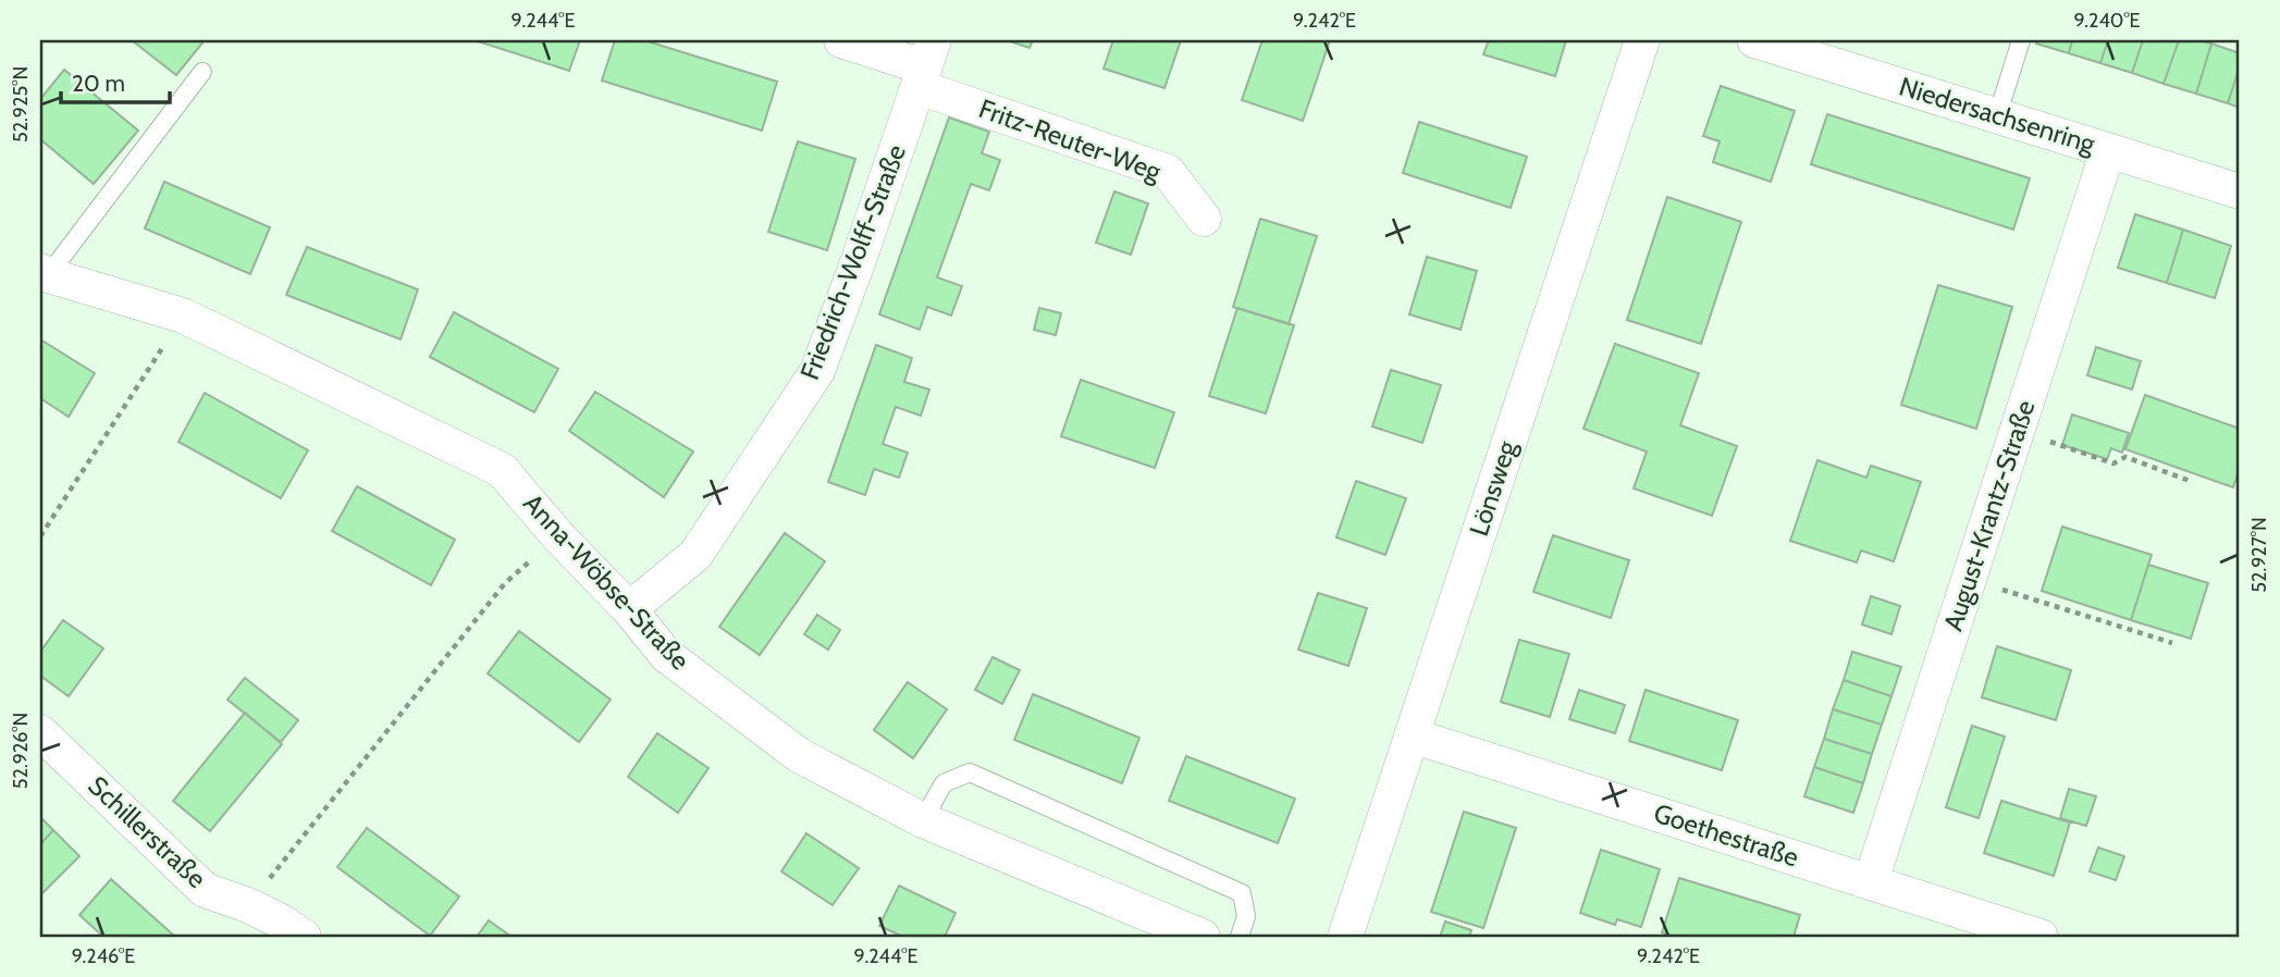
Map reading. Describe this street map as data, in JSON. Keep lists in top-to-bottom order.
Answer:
{
  "streets": {
    "street": [
      "Niedersachsenring",
      "Fritz-Reuter-Weg",
      "Friedrich-Wolff-Straße",
      "Lönsweg",
      "August-Krantz-Straße",
      "Anna-Wöbse-Straße",
      "Schillerstraße",
      "Goethestraße"
    ]
  },
  "crossings": [
    ["Niedersachsenring", "August-Krantz-Straße"],
    ["Fritz-Reuter-Weg", "Friedrich-Wolff-Straße"],
    ["Friedrich-Wolff-Straße", "Anna-Wöbse-Straße"],
    ["Lönsweg", "Goethestraße"],
    ["August-Krantz-Straße", "Goethestraße"]
  ],
  "scale_bar": "20 m",
  "coordinates": [
    "9.244°E",
    "9.242°E",
    "9.240°E",
    "52.925°N",
    "52.927°N",
    "52.926°N",
    "9.246°E"
  ]
}
